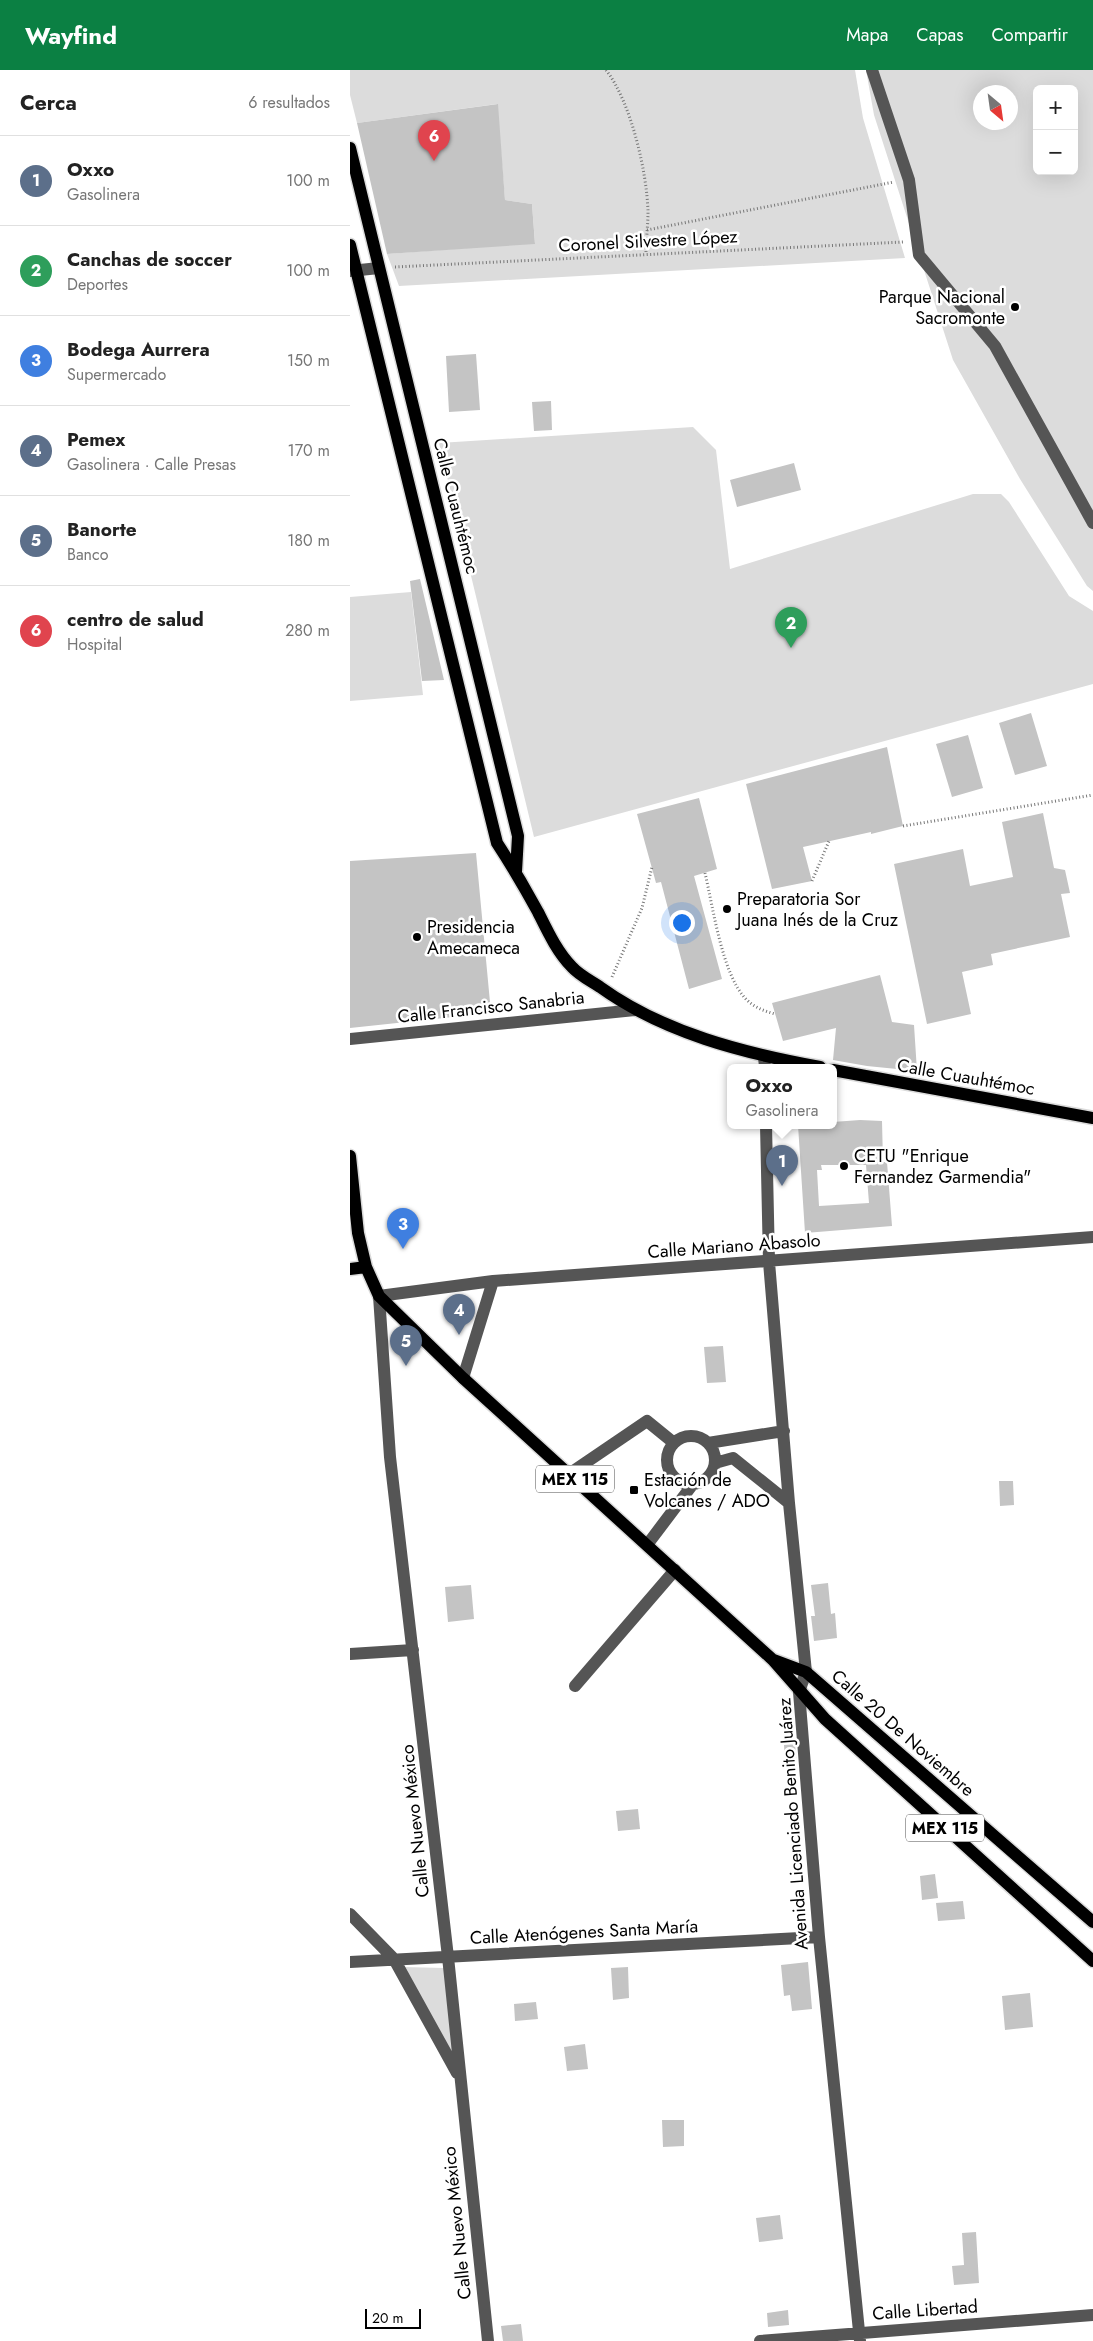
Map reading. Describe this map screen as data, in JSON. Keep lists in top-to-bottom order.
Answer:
{
  "streets": {
    "main road": ["Calle Cuauhtémoc", "MEX 115", "Calle 20 De Noviembre"],
    "street": [
      "Calle Francisco Sanabria",
      "Calle Mariano Abasolo",
      "Calle Nuevo México",
      "Avenida Licenciado Benito Juárez",
      "Calle Atenógenes Santa María",
      "Calle Libertad"
    ],
    "path": ["Coronel Silvestre López"]
  },
  "crossings": [
    ["Coronel Silvestre López", "Calle Cuauhtémoc"],
    ["Calle Mariano Abasolo", "Calle 20 De Noviembre"],
    ["Calle Mariano Abasolo", "Calle Nuevo México"],
    ["Calle Mariano Abasolo", "Avenida Licenciado Benito Juárez"],
    ["MEX 115", "Calle 20 De Noviembre"],
    ["Calle 20 De Noviembre", "Calle Nuevo México"],
    ["Calle 20 De Noviembre", "Avenida Licenciado Benito Juárez"],
    ["Calle Nuevo México", "Calle Atenógenes Santa María"],
    ["Avenida Licenciado Benito Juárez", "Calle Atenógenes Santa María"],
    ["Avenida Licenciado Benito Juárez", "Calle Libertad"]
  ],
  "places": {
    "other": [
      "Parque Nacional Sacromonte",
      "Preparatoria Sor Juana Inés de la Cruz",
      "Presidencia Amecameca",
      "CETU \"Enrique Fernandez Garmendia\""
    ],
    "transit": ["Estación de Volcanes / ADO"]
  },
  "scale_bar": "20 m",
  "north": "bottom right",
  "page": {
    "header": "Wayfind",
    "nav": ["Mapa", "Capas", "Compartir"],
    "heading": ["Cerca", "6 resultados"],
    "map_buttons": ["+", "−"],
    "pins": [
      "6",
      "2",
      "1",
      "3",
      "4",
      "5"
    ],
    "list": [
      {
        "mark": "1",
        "name": "Oxxo",
        "note": "Gasolinera",
        "value": "100 m"
      },
      {
        "mark": "2",
        "name": "Canchas de soccer",
        "note": "Deportes",
        "value": "100 m"
      },
      {
        "mark": "3",
        "name": "Bodega Aurrera",
        "note": "Supermercado",
        "value": "150 m"
      },
      {
        "mark": "4",
        "name": "Pemex",
        "note": "Gasolinera · Calle Presas",
        "value": "170 m"
      },
      {
        "mark": "5",
        "name": "Banorte",
        "note": "Banco",
        "value": "180 m"
      },
      {
        "mark": "6",
        "name": "centro de salud",
        "note": "Hospital",
        "value": "280 m"
      }
    ],
    "popup": ["Oxxo", "Gasolinera"],
    "scale": "20 m"
  }
}
